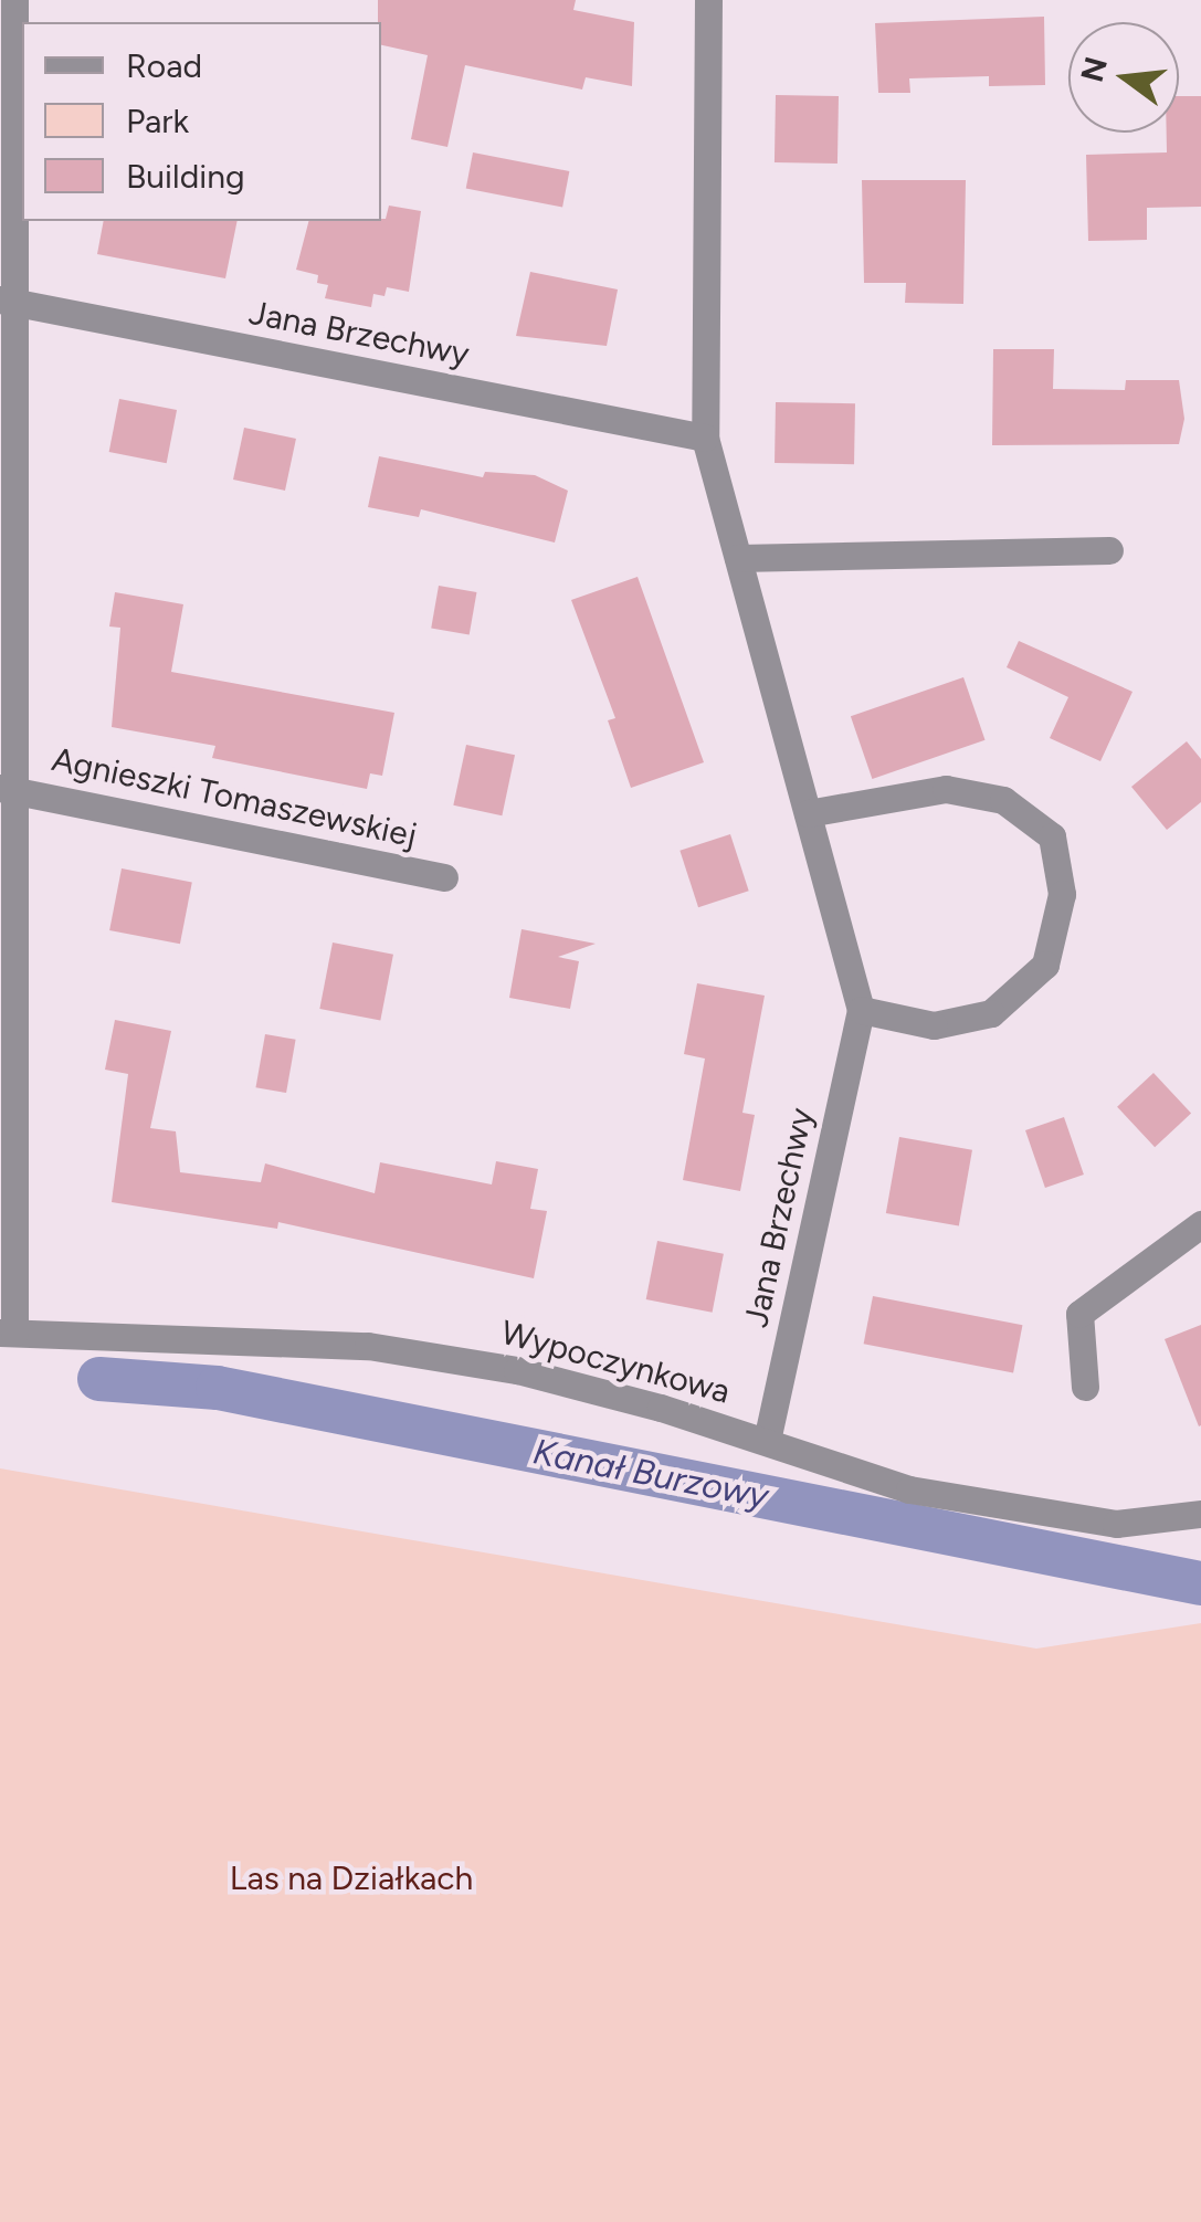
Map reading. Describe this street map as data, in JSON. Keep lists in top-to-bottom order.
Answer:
{
  "streets": {
    "street": ["Jana Brzechwy", "Agnieszki Tomaszewskiej", "Wypoczynkowa"]
  },
  "crossings": [
    ["Jana Brzechwy", "Agnieszki Tomaszewskiej"],
    ["Jana Brzechwy", "Wypoczynkowa"],
    ["Agnieszki Tomaszewskiej", "Wypoczynkowa"]
  ],
  "water": ["Kanał Burzowy"],
  "parks": ["Las na Działkach"],
  "legend": ["Road", "Park", "Building"],
  "north": "left"
}
